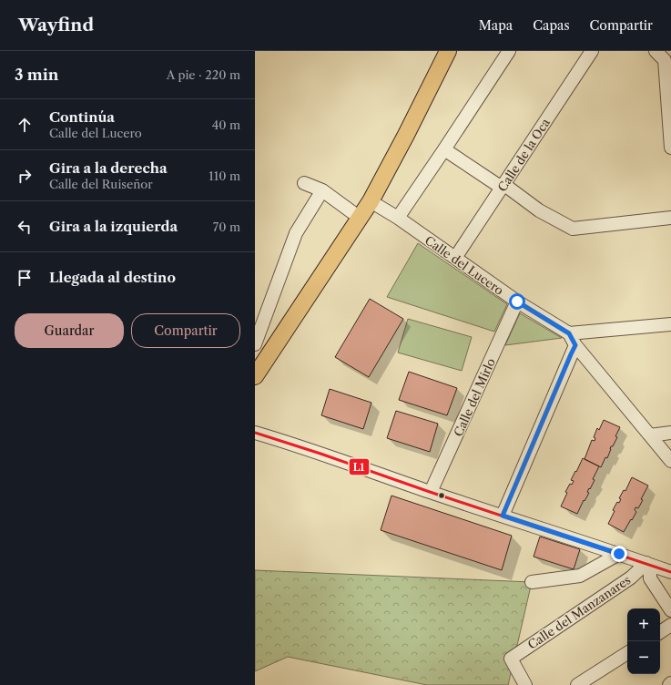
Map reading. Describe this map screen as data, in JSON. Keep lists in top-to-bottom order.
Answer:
{
  "streets": {
    "street": [
      "Calle de la Oca",
      "Calle del Lucero",
      "Calle del Mirlo",
      "Calle del Manzanares"
    ]
  },
  "crossings": [
    ["Calle de la Oca", "Calle del Lucero"],
    ["Calle del Lucero", "Calle del Mirlo"]
  ],
  "lines": ["transit line L1"],
  "page": {
    "header": "Wayfind",
    "nav": ["Mapa", "Capas", "Compartir"],
    "heading": ["3 min", "A pie · 220 m"],
    "list": [
      ["Continúa", "Calle del Lucero", "40 m"],
      ["Gira a la derecha", "Calle del Ruiseñor", "110 m"],
      ["Gira a la izquierda", "70 m"],
      "Llegada al destino"
    ],
    "buttons": ["Guardar", "Compartir"],
    "map_buttons": ["+", "−"]
  }
}
